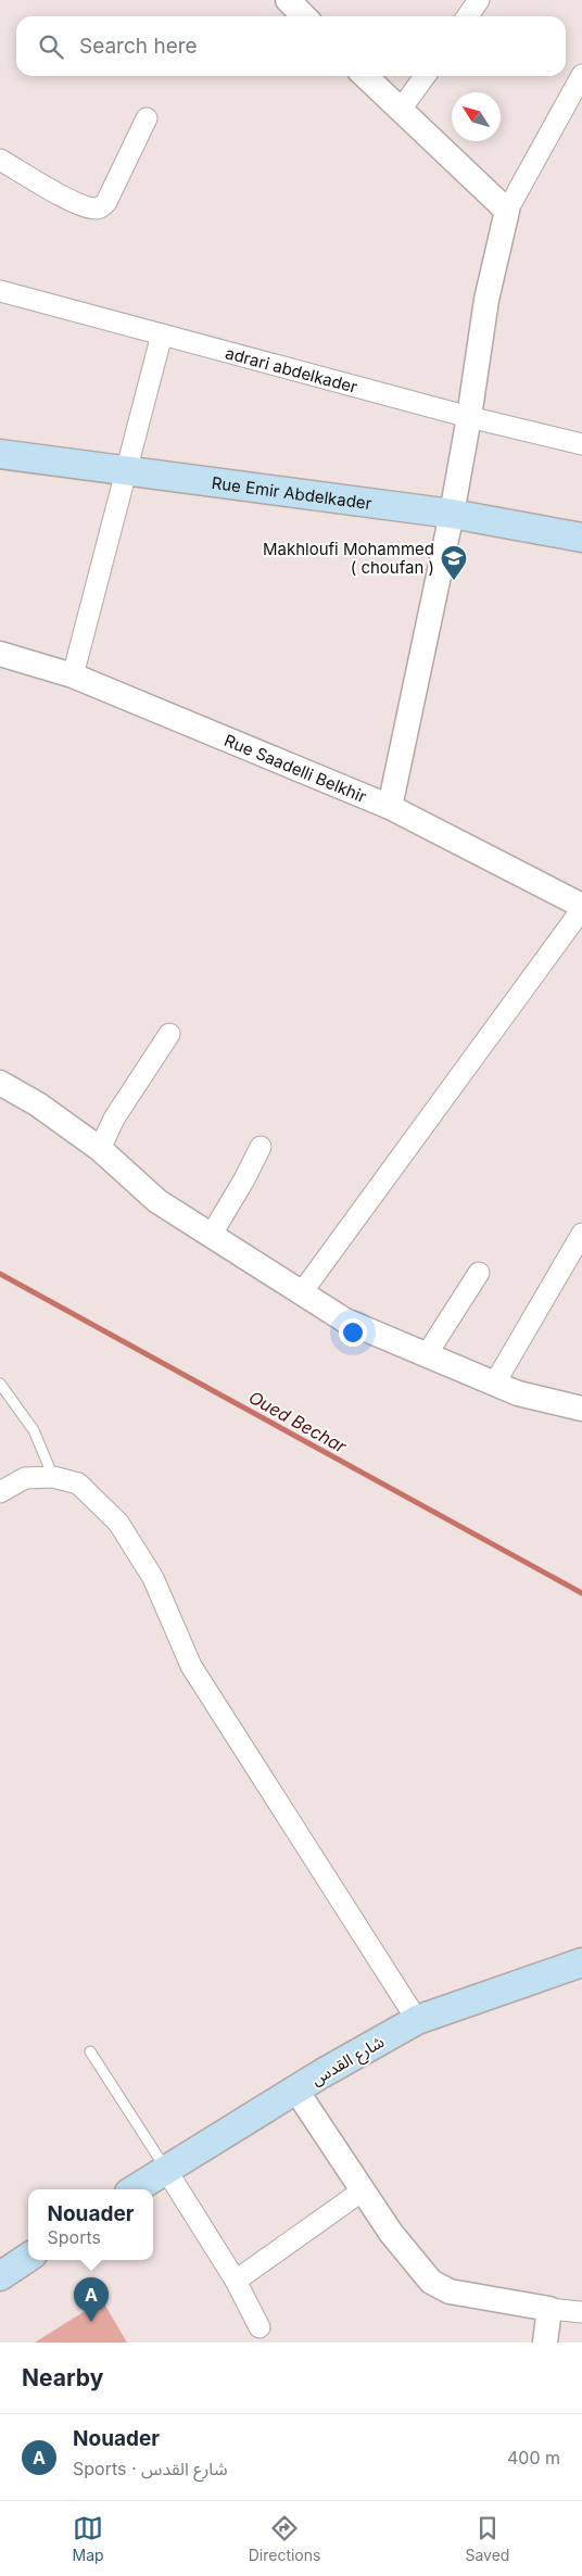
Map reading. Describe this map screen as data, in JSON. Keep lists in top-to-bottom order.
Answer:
{
  "streets": {
    "main road": ["Rue Emir Abdelkader", "شارع القدس"],
    "street": ["adrari abdelkader", "Rue Saadelli Belkhir"]
  },
  "water": ["Oued Bechar"],
  "places": {
    "school or university": ["Makhloufi Mohammed ( choufan )"]
  },
  "north": "top left",
  "page": {
    "search": "Search here",
    "popup": ["Nouader", "Sports"],
    "pins": "A",
    "heading": "Nearby",
    "list": [
      {
        "mark": "A",
        "name": "Nouader",
        "note": "Sports · شارع القدس",
        "value": "400 m"
      }
    ],
    "nav": ["Map", "Directions", "Saved"]
  }
}
